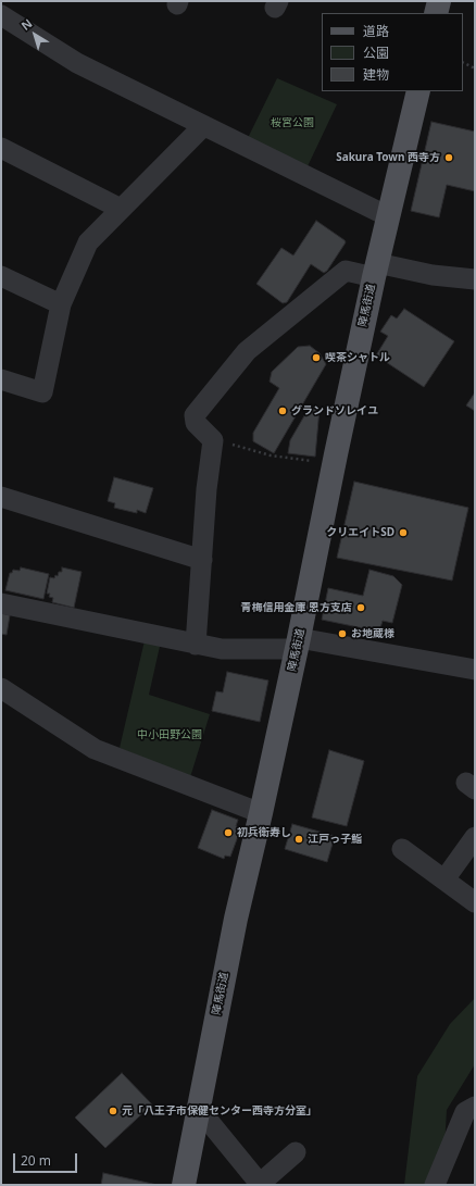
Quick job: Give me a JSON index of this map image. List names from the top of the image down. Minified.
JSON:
{"streets":{"main road":["陣馬街道"]},"parks":["桜宮公園","中小田野公園"],"places":["Sakura Town 西寺方","喫茶シャトル","グランドソレイユ","クリエイトSD","青梅信用金庫 恩方支店","お地蔵様","初兵衛寿し","江戸っ子鮨","元「八王子市保健センター西寺方分室」"],"legend":["道路","公園","建物"],"scale_bar":"20 m","north":"top left"}
